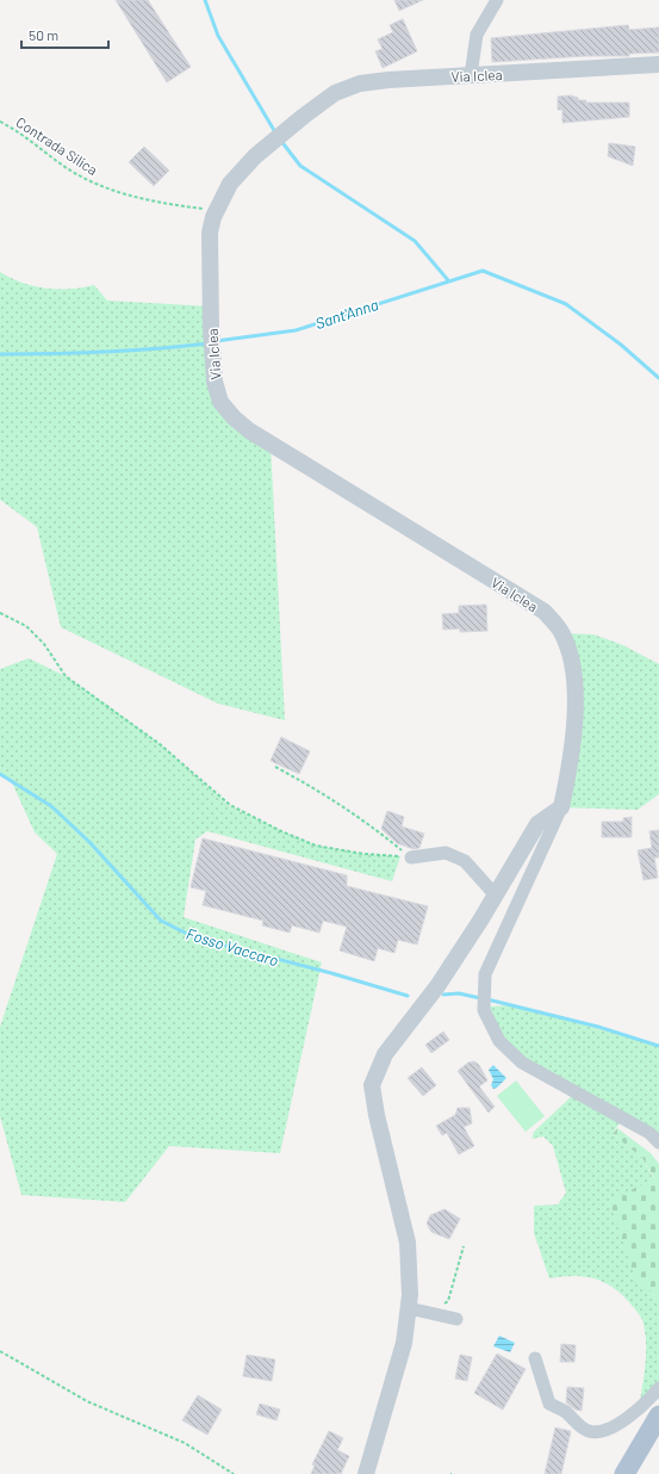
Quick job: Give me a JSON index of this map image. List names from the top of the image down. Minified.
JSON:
{"streets":{"street":["Via Iclea"],"path":["Contrada Silica"]},"crossings":[["Via Iclea","Contrada Silica"]],"water":["Sant'Anna","Fosso Vaccaro"],"scale_bar":"50 m"}
